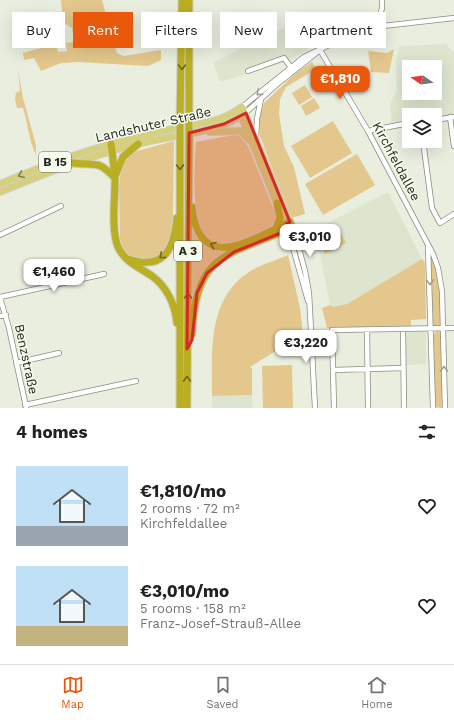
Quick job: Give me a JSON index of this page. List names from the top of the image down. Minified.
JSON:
{"streets":{"highway":["A 3"],"main road":["Landshuter Straße","B 15"],"street":["Kirchfeldallee","Benzstraße"]},"crossings":[["Landshuter Straße","B 15"],["Landshuter Straße","A 3"],["B 15","A 3"]],"north":"left","page":{"chip":["Buy","Rent","Filters","New","Apartment"],"price":["€1,810","€3,010","€1,460","€3,220"],"heading":"4 homes","list":[{"name":"€1,810/mo","note":"2 rooms · 72 m² · Kirchfeldallee"},{"name":"€3,010/mo","note":"5 rooms · 158 m² · Franz-Josef-Strauß-Allee"}],"tabs":["Map","Saved","Home"]}}
